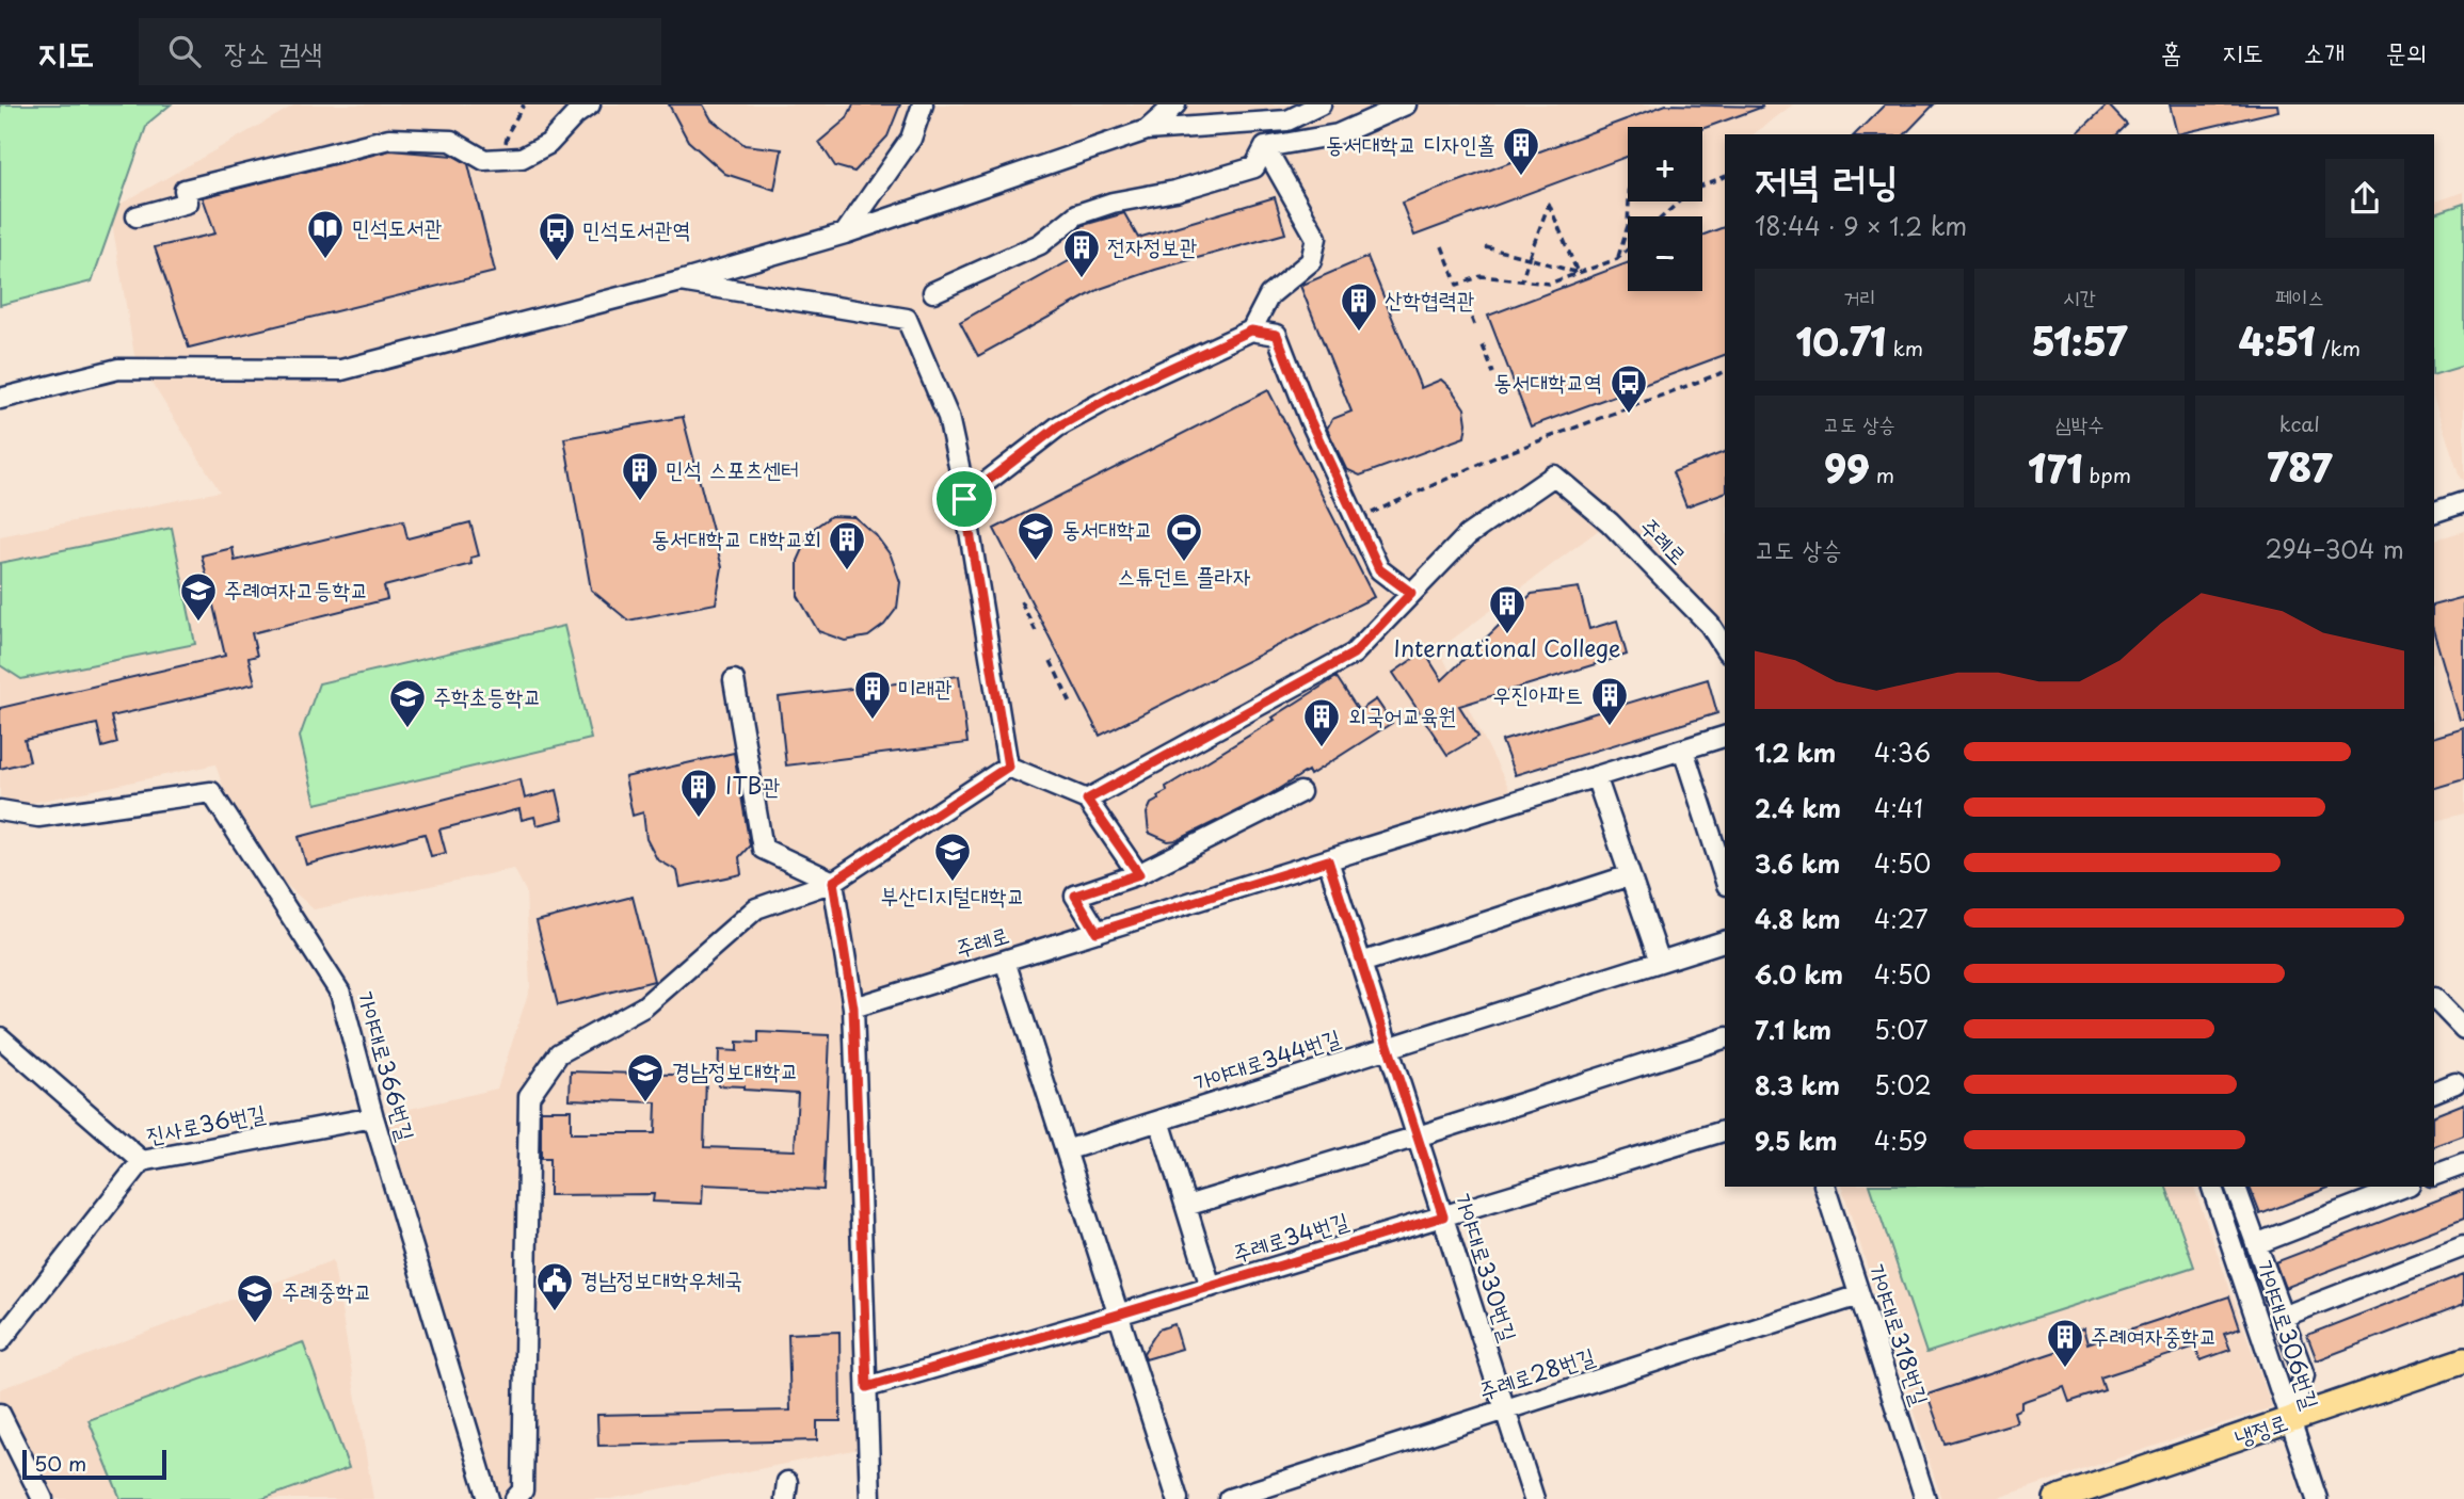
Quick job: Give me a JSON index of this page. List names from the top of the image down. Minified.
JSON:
{"streets":{"main road":["냉정로"],"street":["주례로","가야대로344번길","가야대로366번길","진사로36번길","주례로34번길","가야대로330번길","가야대로318번길","가야대로306번길","주례로28번길"]},"crossings":[["주례로","가야대로330번길"],["가야대로344번길","가야대로330번길"],["가야대로366번길","진사로36번길"],["주례로34번길","가야대로330번길"],["가야대로330번길","주례로28번길"],["가야대로318번길","주례로28번길"],["가야대로306번길","냉정로"]],"places":{"building":["동서대학교 디자인홀","전자정보관","산학협력관","민석 스포츠센터","동서대학교 대학교회","International College","미래관","우진아파트","외국어교육원","ITB관","주례여자중학교"],"library":["민석도서관"],"bus stop":["민석도서관역","동서대학교역"],"school or university":["동서대학교","주례여자고등학교","주학초등학교","부산디지털대학교","경남정보대학교","주례중학교"],"sports":["스튜던트 플라자"],"public building":["경남정보대학우체국"]},"scale_bar":"50 m","page":{"header":"지도","search":"장소 검색","nav":["홈","지도","소개","문의"],"map_buttons":["+","−"],"heading":["저녁 러닝","18:44 · 9 × 1.2 km"],"stats":[["거리","10.71 km"],["시간","51:57"],["페이스","4:51 /km"],["고도 상승","99 m"],["심박수","171 bpm"],["kcal","787"]],"chart":["고도 상승","294–304 m"],"list":[{"name":"1.2 km","note":"4:36"},{"name":"2.4 km","note":"4:41"},{"name":"3.6 km","note":"4:50"},{"name":"4.8 km","note":"4:27"},{"name":"6.0 km","note":"4:50"},{"name":"7.1 km","note":"5:07"},{"name":"8.3 km","note":"5:02"},{"name":"9.5 km","note":"4:59"}],"scale":"50 m"}}
